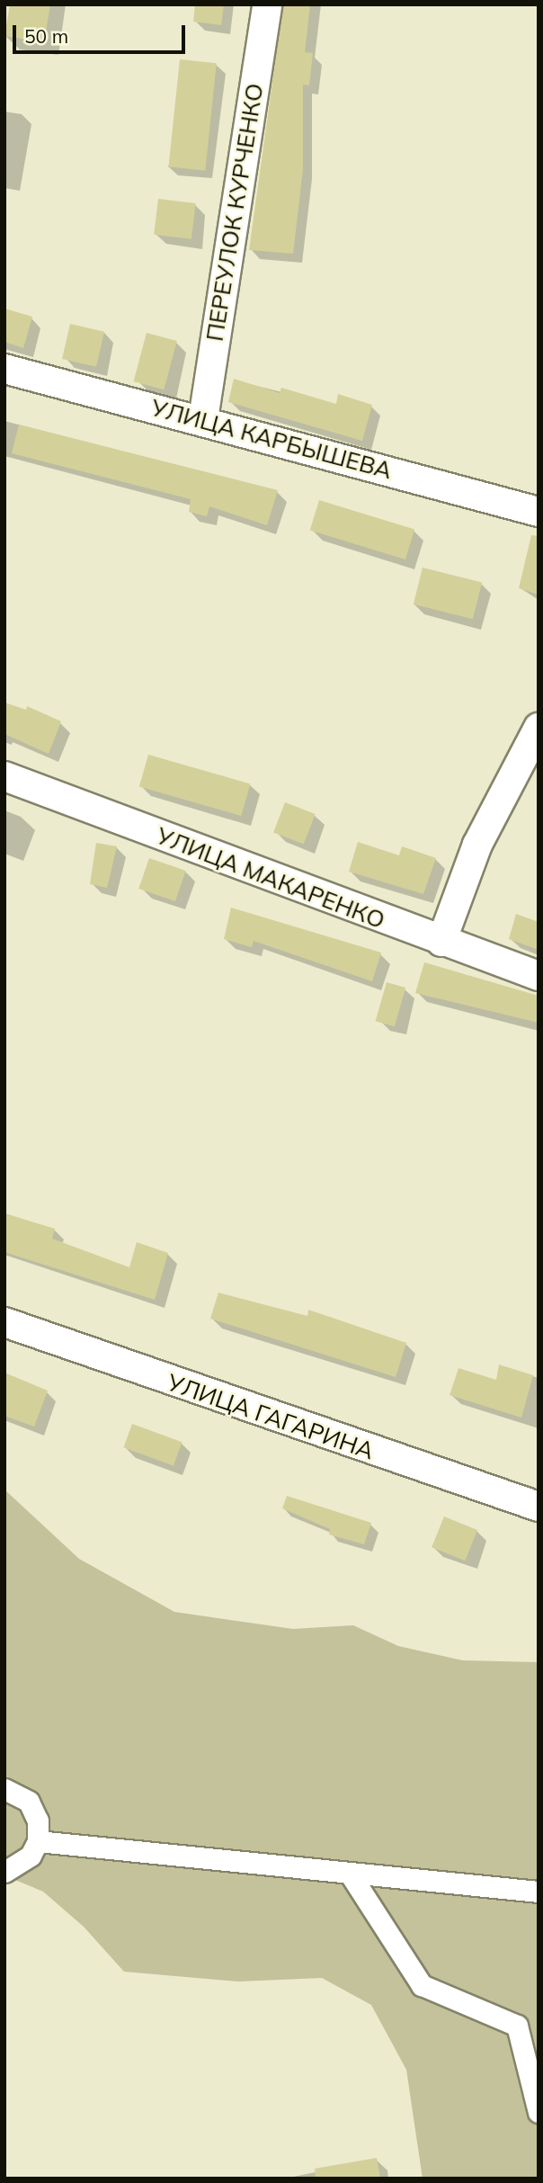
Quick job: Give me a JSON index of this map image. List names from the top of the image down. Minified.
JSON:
{"streets":{"street":["ПЕРЕУЛОК КУРЧЕНКО","УЛИЦА КАРБЫШЕВА","УЛИЦА МАКАРЕНКО","УЛИЦА ГАГАРИНА"]},"crossings":[["ПЕРЕУЛОК КУРЧЕНКО","УЛИЦА КАРБЫШЕВА"]],"scale_bar":"50 m"}
